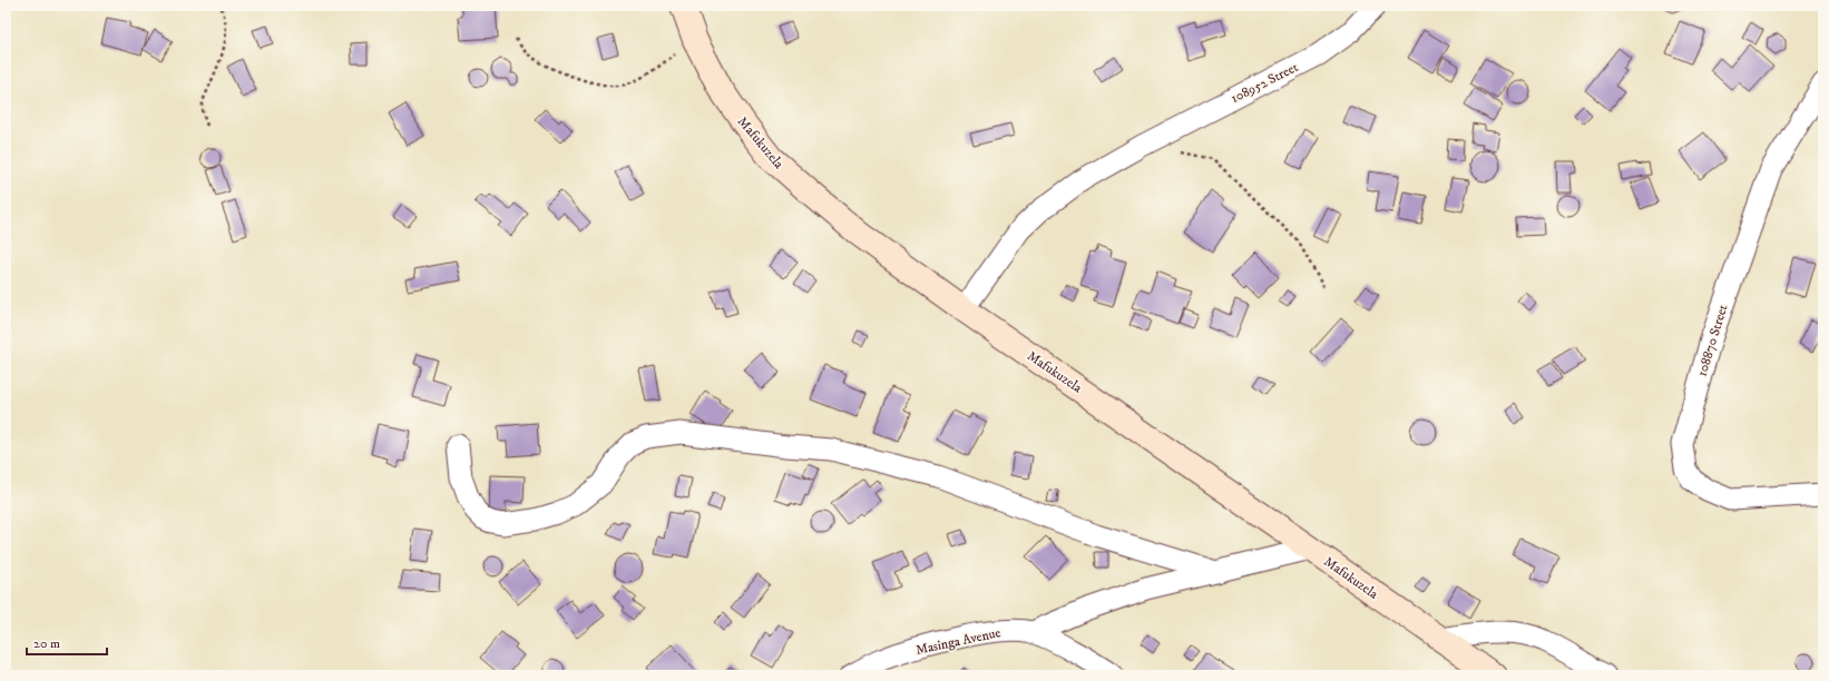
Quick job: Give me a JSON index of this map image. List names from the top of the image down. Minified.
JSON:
{"streets":{"main road":["Mafukuzela"],"street":["108952 Street","108870 Street","Masinga Avenue"]},"crossings":[["108952 Street","Mafukuzela"]],"scale_bar":"20 m"}
